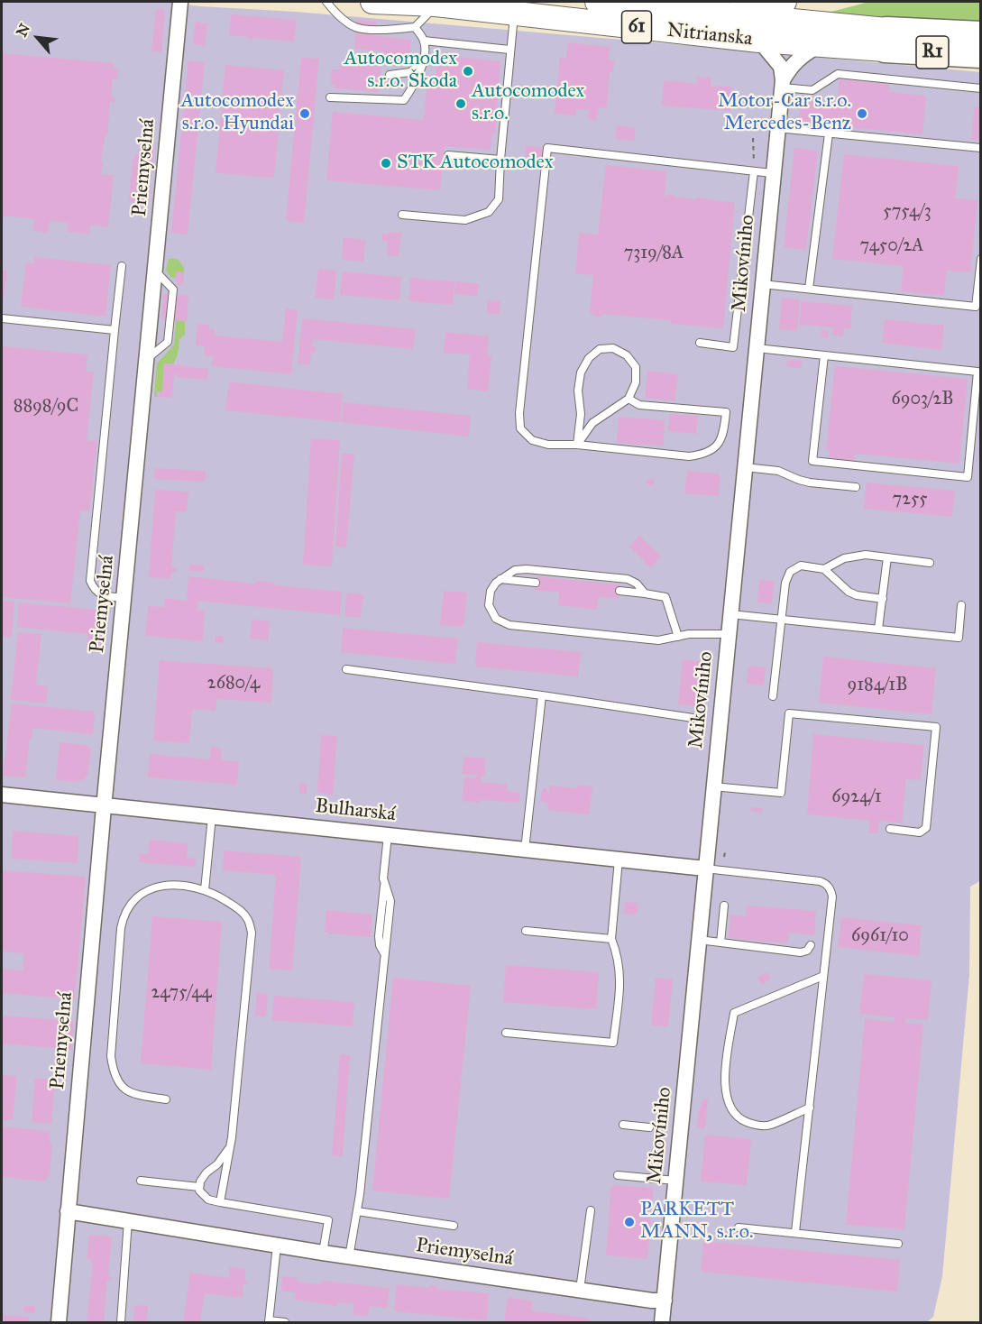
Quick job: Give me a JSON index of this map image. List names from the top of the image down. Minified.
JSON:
{"streets":{"highway":["R1"],"main road":["61","Nitrianska"],"street":["Priemyselná","Mikovíniho","Bulharská"]},"crossings":[["Nitrianska","R1"],["Priemyselná","Mikovíniho"],["Priemyselná","Bulharská"],["Mikovíniho","Bulharská"]],"places":["Autocomodex s.r.o. Škoda","Autocomodex s.r.o.","Autocomodex s.r.o. Hyundai","Motor-Car s.r.o. Mercedes-Benz","STK Autocomodex","PARKETT MANN, s.r.o."],"house_numbers":["5754/3","7450/2A","7319/8A","6903/2B","8898/9C","7255","2680/4","9184/1B","6924/1","6961/10","2475/44"],"north":"top left"}
